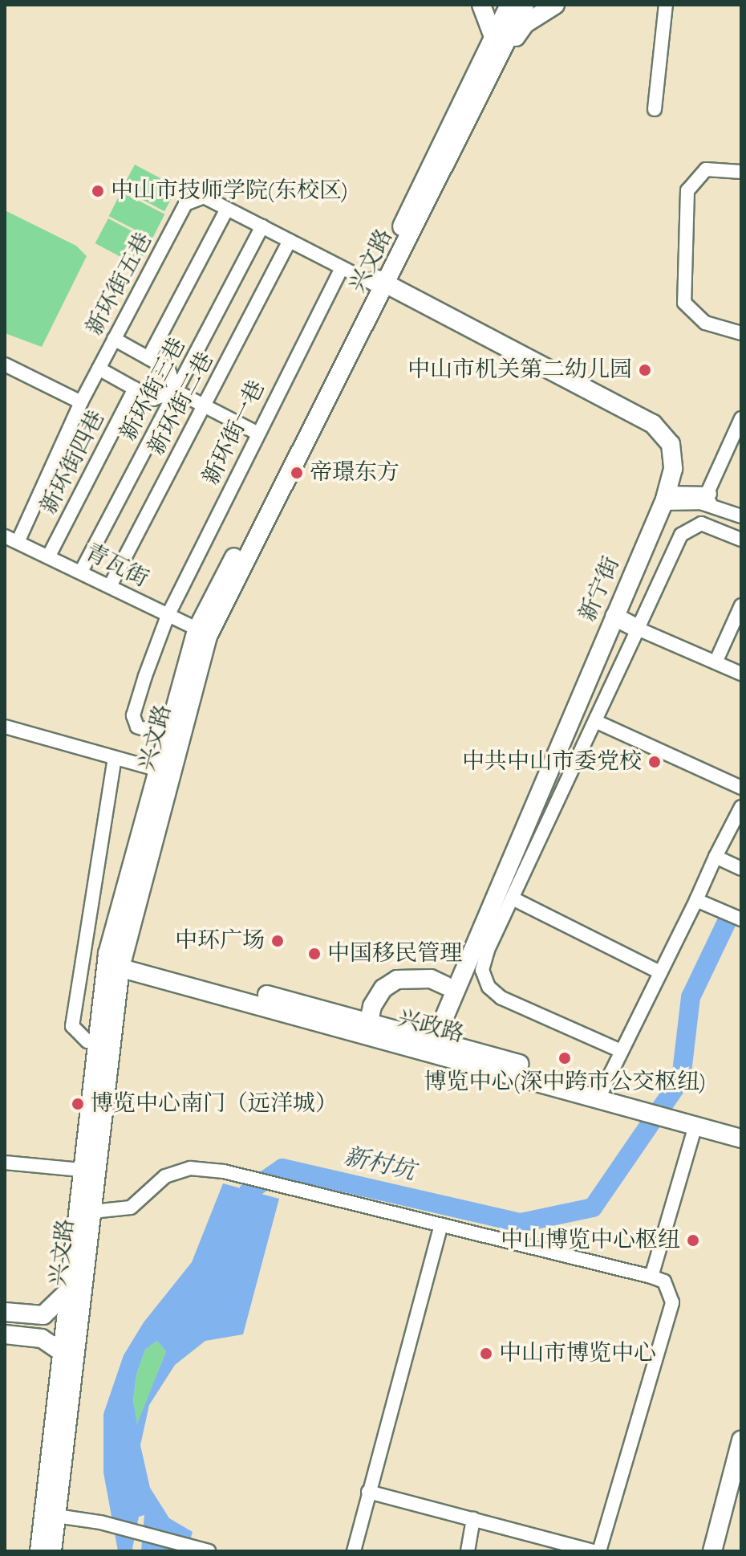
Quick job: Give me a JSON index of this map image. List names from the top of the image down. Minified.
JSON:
{"streets":{"street":["兴文路","新环街五巷","新环街三巷","新环街二巷","新环街一巷","新环街四巷","青瓦街","新宁街","兴政路"]},"crossings":[["兴文路","新环街五巷"],["兴文路","新环街一巷"],["兴文路","青瓦街"],["兴文路","新宁街"],["兴文路","兴政路"],["新环街五巷","新环街三巷"],["新环街五巷","新环街二巷"],["新环街五巷","新环街一巷"],["新环街五巷","青瓦街"],["新环街五巷","新宁街"],["新环街三巷","青瓦街"],["新环街二巷","青瓦街"],["新环街一巷","青瓦街"],["新环街四巷","青瓦街"],["新宁街","兴政路"]],"water":["新村坑"],"places":["中山市技师学院(东校区)","中山市机关第二幼儿园","帝璟东方","中共中山市委党校","中环广场","中国移民管理","博览中心(深中跨市公交枢纽)","博览中心南门（远洋城）","中山博览中心枢纽","中山市博览中心"]}
